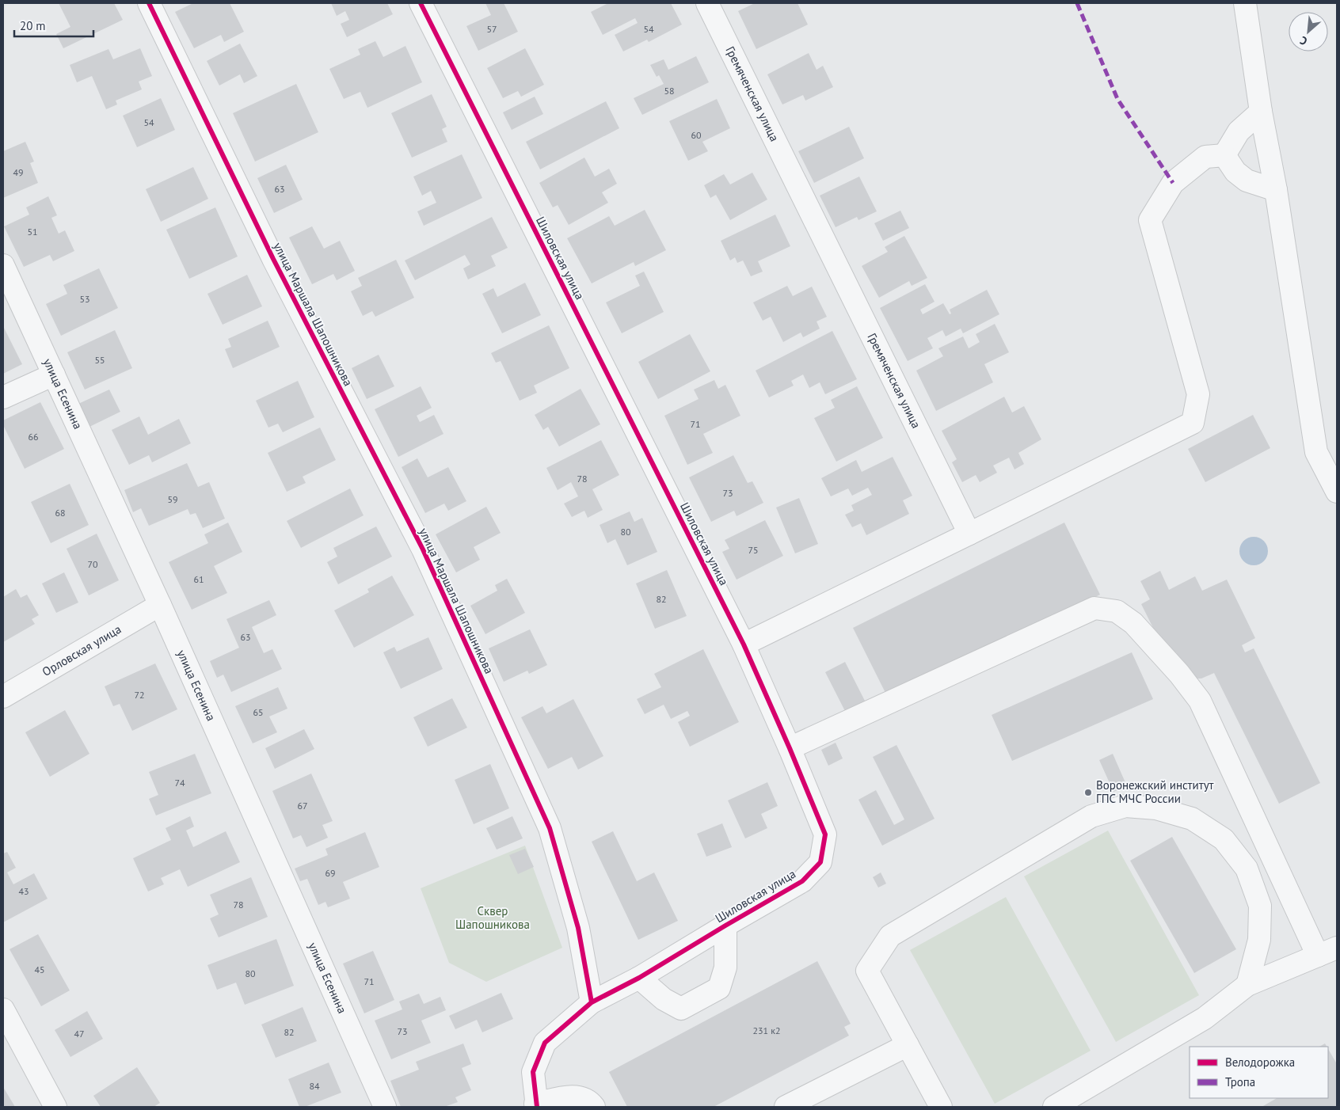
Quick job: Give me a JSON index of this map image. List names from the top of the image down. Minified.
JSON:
{"streets":{"street":["Гремяченская улица","Шиловская улица","улица Маршала Шапошникова","улица Есенина","Орловская улица"]},"crossings":[["Шиловская улица","улица Маршала Шапошникова"],["улица Есенина","Орловская улица"]],"parks":["Сквер Шапошникова"],"places":["Воронежский институт ГПС МЧС России"],"house_numbers":["57","54","58","54","60","49","63","51","53","55","71","66","78","73","59","68","80","75","70","61","82","63","72","65","74","67","69","43","78","45","80","71","231 к2","73","82","47","84"],"legend":["Велодорожка","Тропа"],"scale_bar":"20 m","north":"bottom left"}
